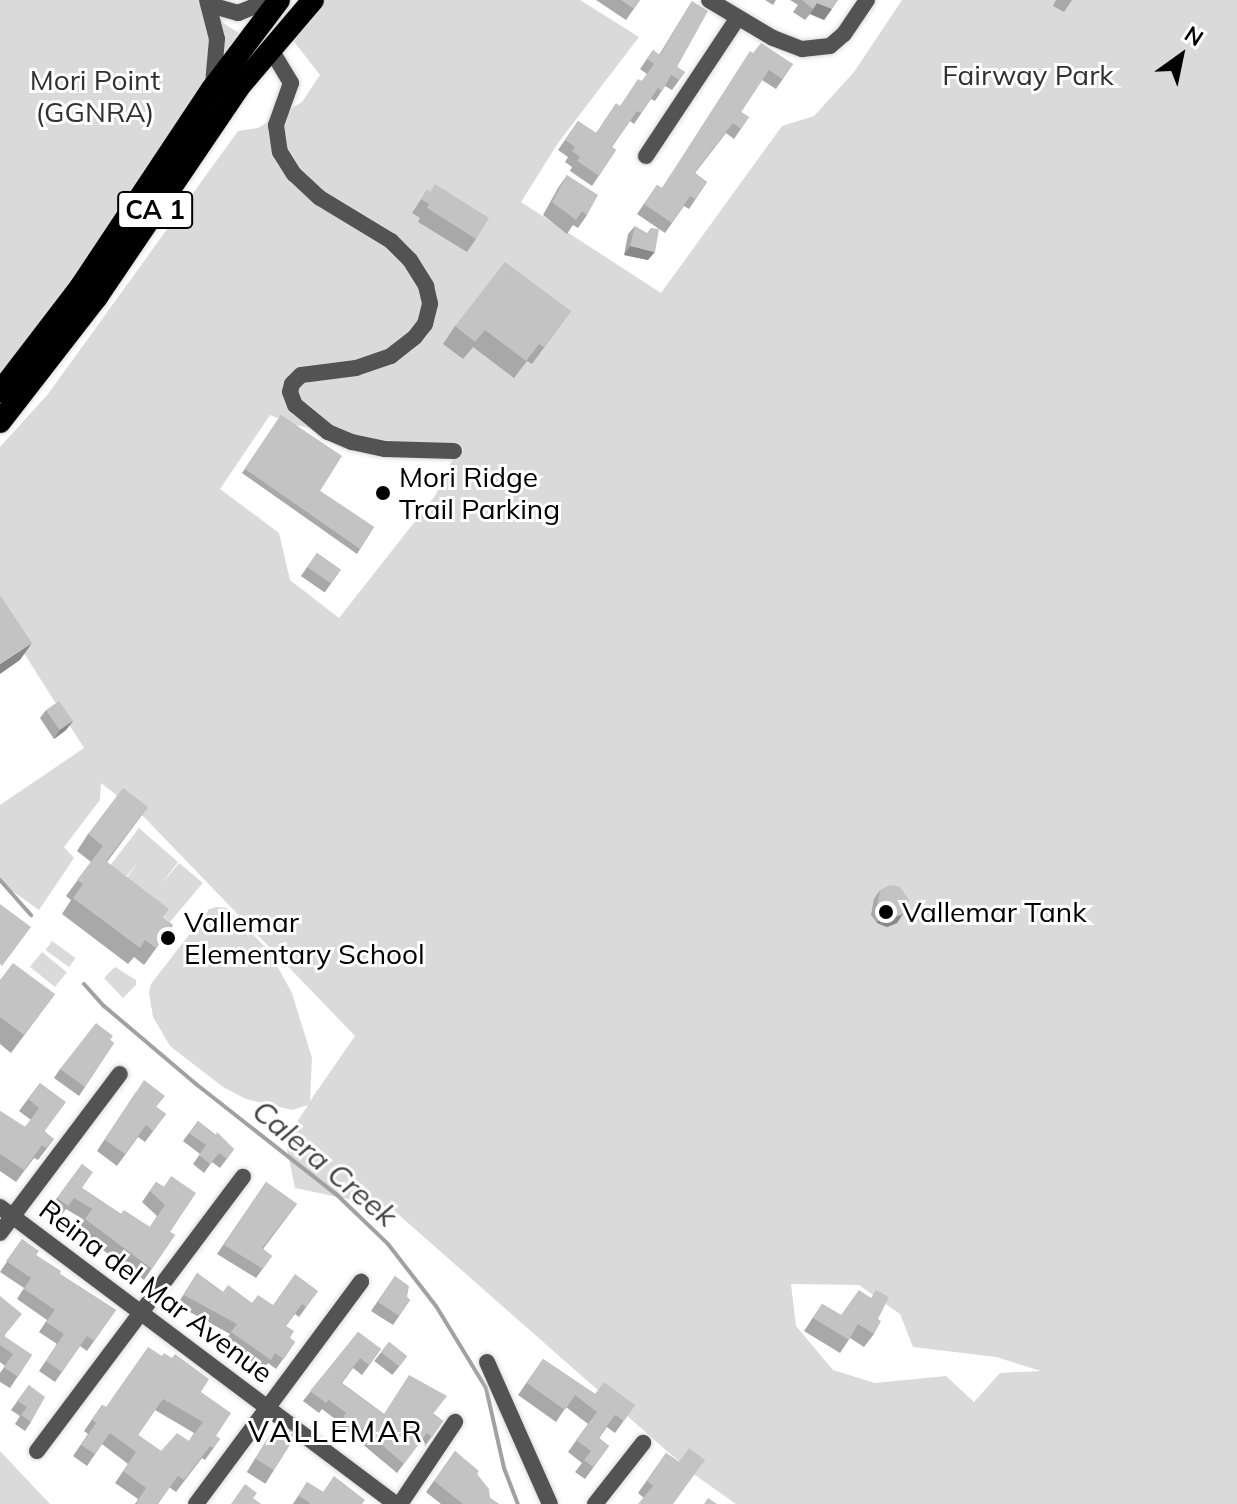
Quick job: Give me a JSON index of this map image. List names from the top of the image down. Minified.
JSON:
{"streets":{"highway":["CA 1"],"street":["Reina del Mar Avenue"]},"districts":["VALLEMAR"],"water":["Calera Creek"],"parks":["Fairway Park","Mori Point (GGNRA)"],"places":["Mori Ridge Trail Parking","Vallemar Tank","Vallemar Elementary School"],"north":"top right"}
